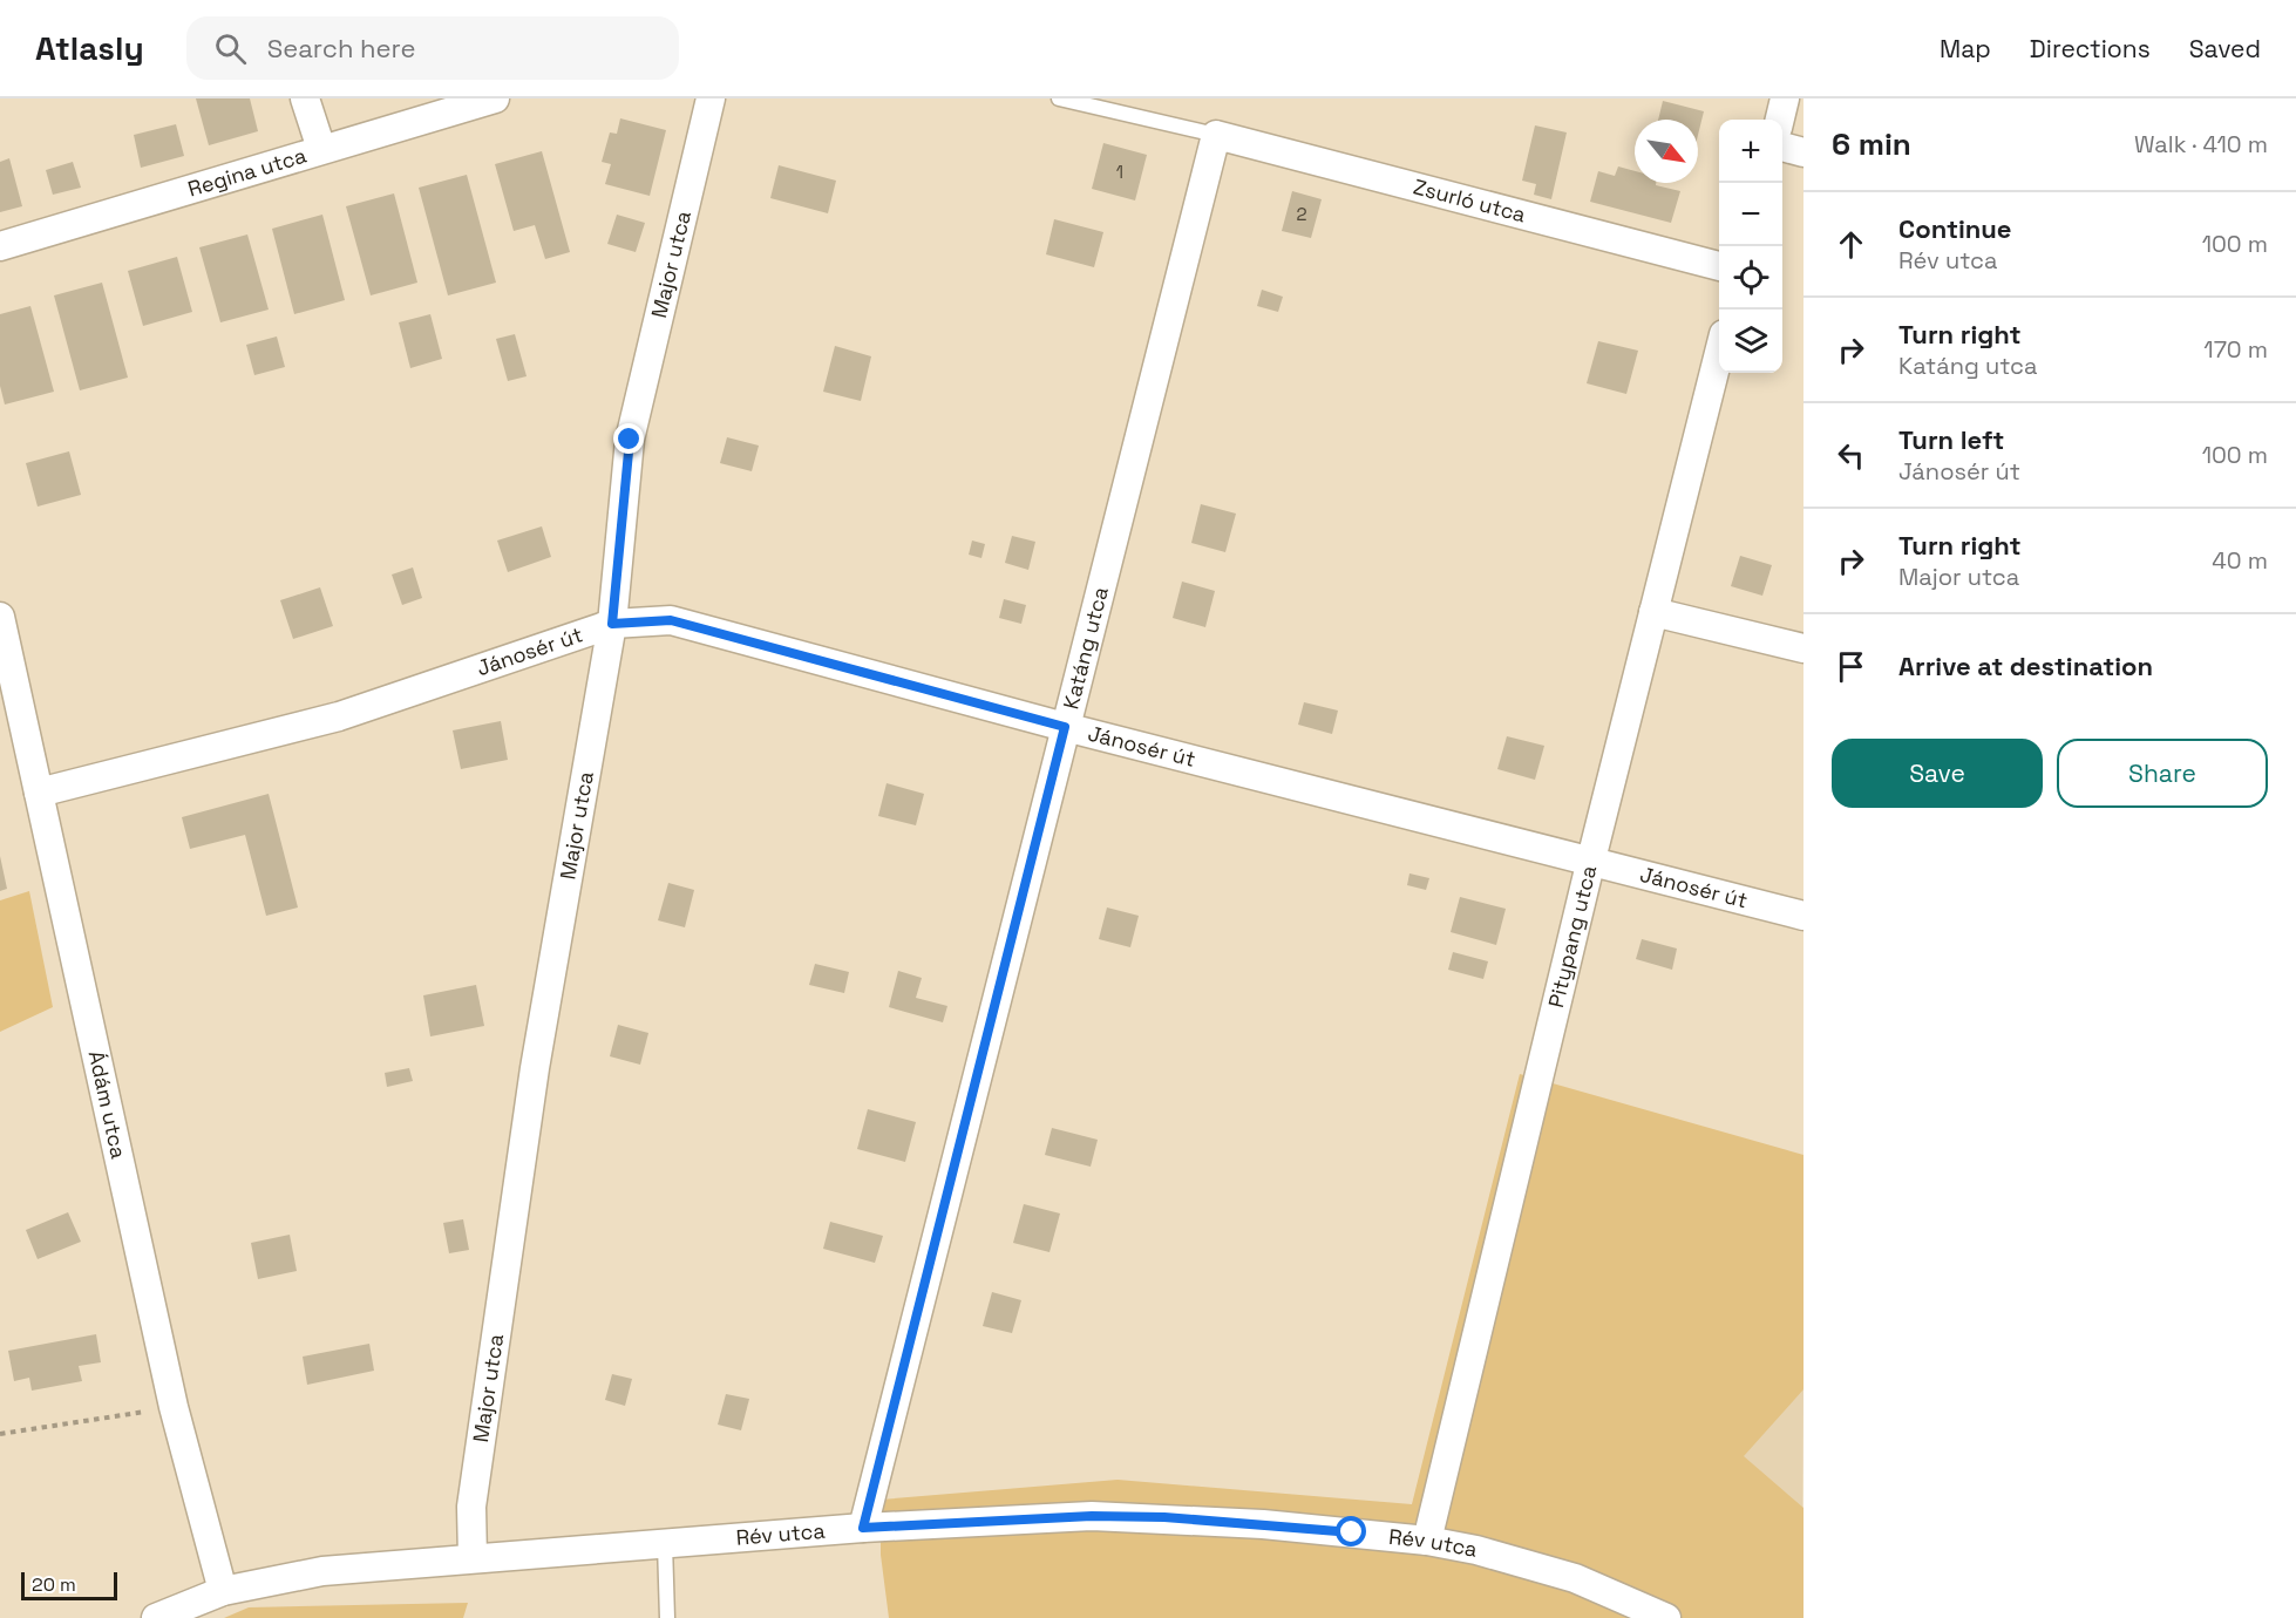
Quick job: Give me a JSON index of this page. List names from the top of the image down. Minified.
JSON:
{"streets":{"street":["Regina utca","Zsurló utca","Major utca","Katáng utca","Jánosér út","Pitypang utca","Ádám utca","Rév utca"]},"crossings":[["Zsurló utca","Katáng utca"],["Major utca","Jánosér út"],["Major utca","Rév utca"],["Katáng utca","Jánosér út"],["Katáng utca","Rév utca"],["Jánosér út","Pitypang utca"],["Jánosér út","Ádám utca"],["Pitypang utca","Rév utca"],["Ádám utca","Rév utca"]],"house_numbers":["1","2"],"scale_bar":"20 m","north":"bottom right","page":{"header":"Atlasly","search":"Search here","nav":["Map","Directions","Saved"],"heading":["6 min","Walk · 410 m"],"map_buttons":["+","−"],"list":[["Continue","Rév utca","100 m"],["Turn right","Katáng utca","170 m"],["Turn left","Jánosér út","100 m"],["Turn right","Major utca","40 m"],"Arrive at destination"],"buttons":["Save","Share"],"scale":"20 m"}}
